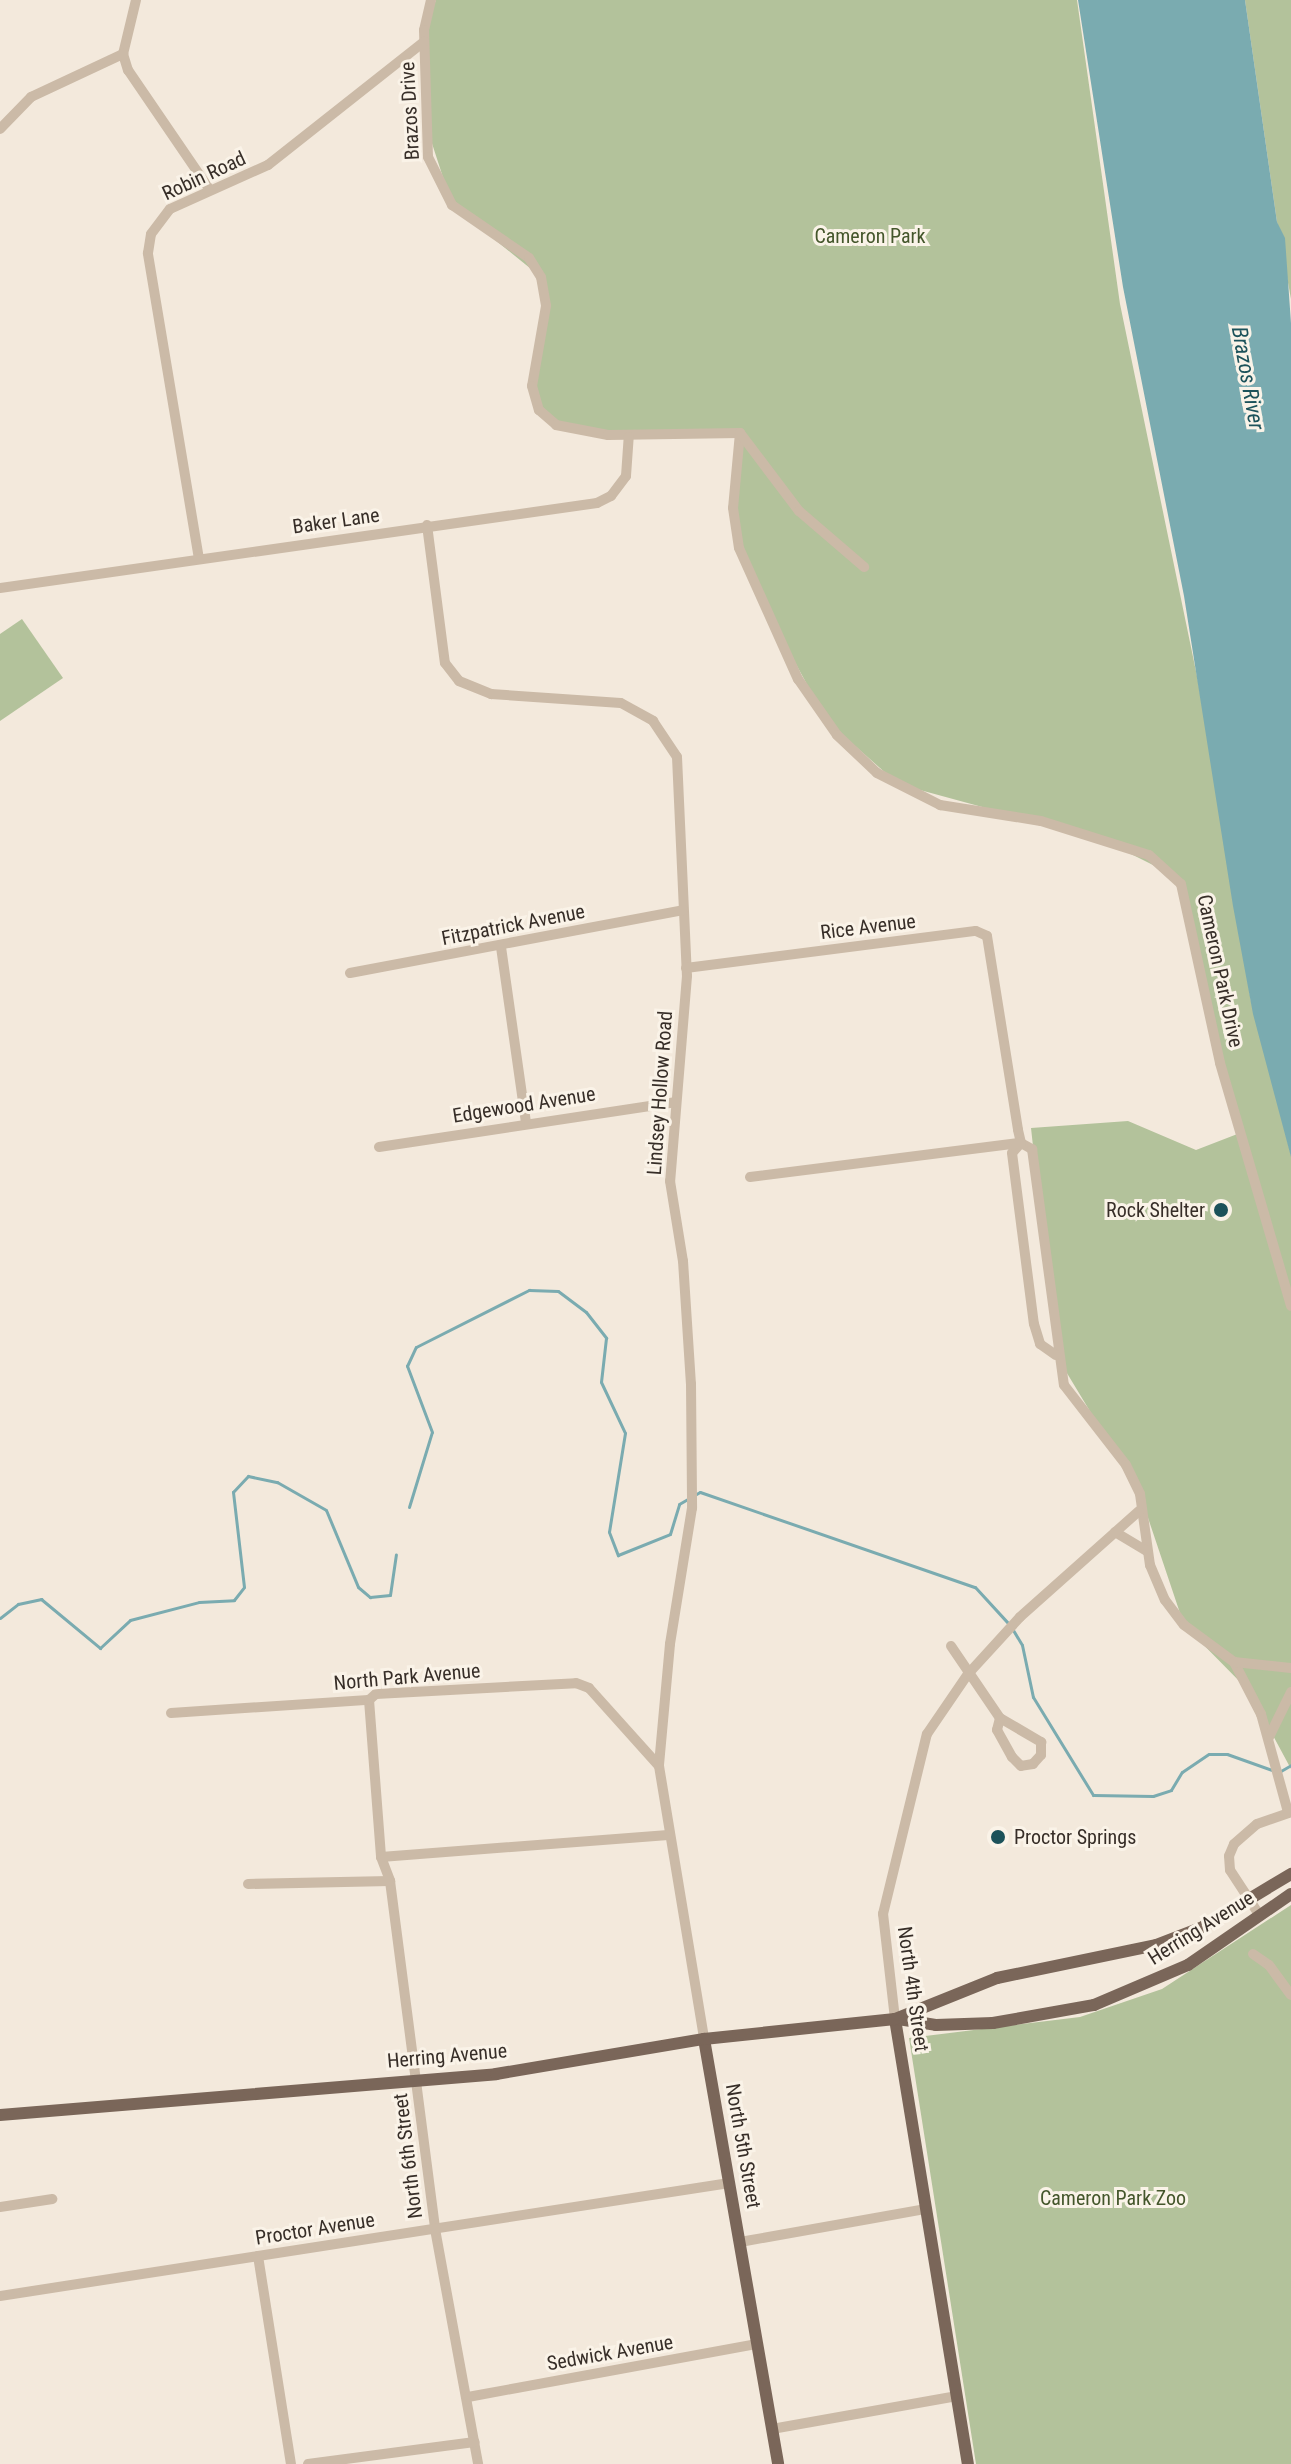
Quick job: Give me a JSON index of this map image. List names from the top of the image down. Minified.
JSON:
{"streets":{"main road":["Herring Avenue","North 4th Street","North 5th Street"],"street":["Brazos Drive","Robin Road","Baker Lane","Fitzpatrick Avenue","Rice Avenue","Cameron Park Drive","Lindsey Hollow Road","Edgewood Avenue","North Park Avenue","North 6th Street","Proctor Avenue","Sedwick Avenue"]},"crossings":[["Brazos Drive","Robin Road"],["Brazos Drive","Baker Lane"],["Robin Road","Baker Lane"],["Baker Lane","Lindsey Hollow Road"],["Fitzpatrick Avenue","Lindsey Hollow Road"],["Rice Avenue","Lindsey Hollow Road"],["Lindsey Hollow Road","Edgewood Avenue"],["Lindsey Hollow Road","North Park Avenue"],["Lindsey Hollow Road","North 5th Street"],["North Park Avenue","North 6th Street"],["Herring Avenue","North 4th Street"],["Herring Avenue","North 5th Street"],["Herring Avenue","North 6th Street"],["North 5th Street","Proctor Avenue"],["North 5th Street","Sedwick Avenue"],["North 6th Street","Proctor Avenue"],["North 6th Street","Sedwick Avenue"]],"water":["Brazos River"],"parks":["Cameron Park","Cameron Park Zoo"],"places":["Rock Shelter","Proctor Springs"]}
